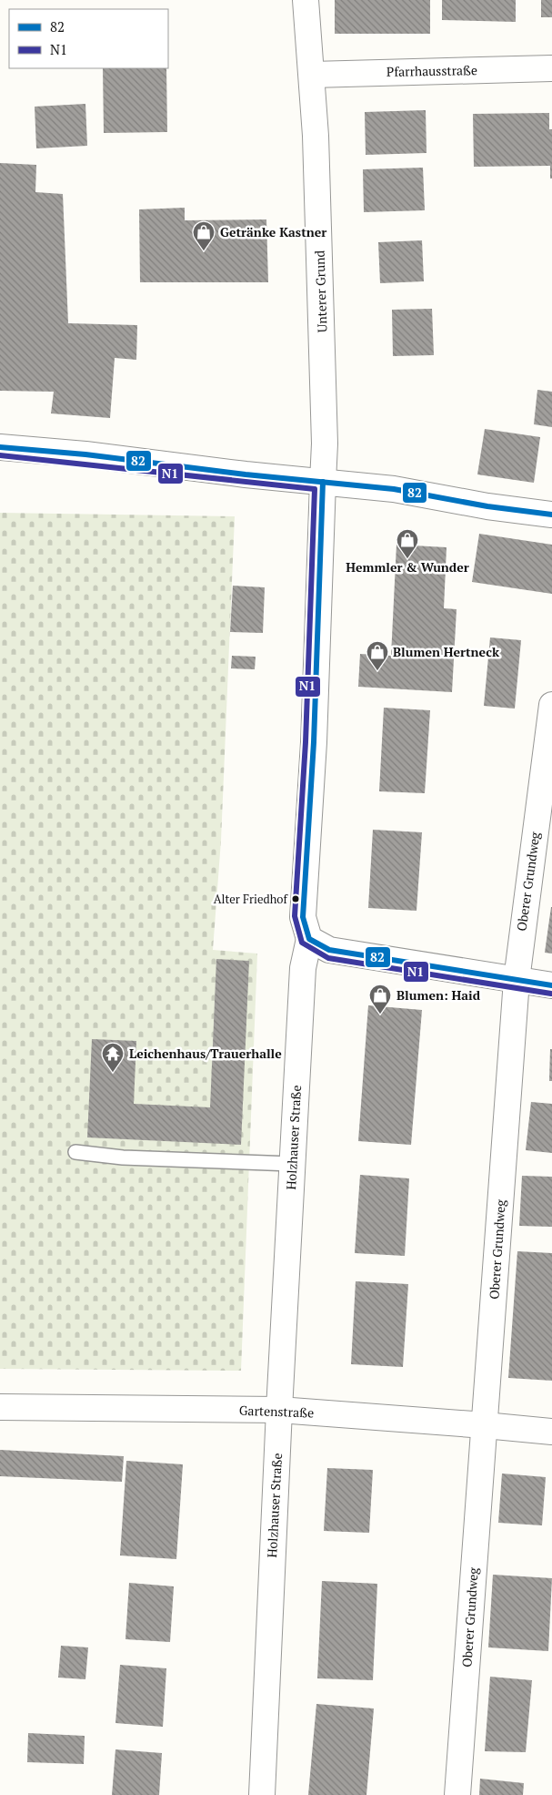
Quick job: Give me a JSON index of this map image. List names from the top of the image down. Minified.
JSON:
{"streets":{"street":["Pfarrhausstraße","Unterer Grund","Oberer Grundweg","Holzhauser Straße","Gartenstraße"]},"crossings":[["Pfarrhausstraße","Unterer Grund"],["Unterer Grund","Holzhauser Straße"],["Oberer Grundweg","Gartenstraße"],["Holzhauser Straße","Gartenstraße"]],"places":{"shop":["Getränke Kastner","Hemmler & Wunder","Blumen Hertneck","Blumen: Haid"],"other":["Alter Friedhof"],"temple":["Leichenhaus/Trauerhalle"]},"lines":["transit line 82","transit line N1"],"legend":["82","N1"]}
